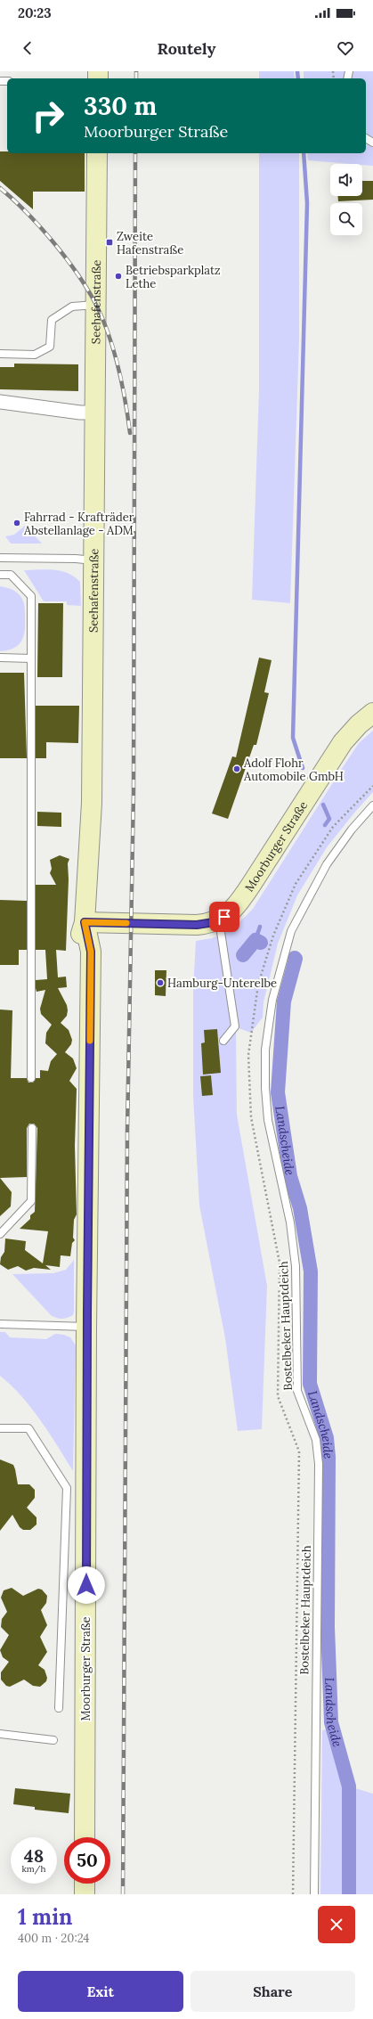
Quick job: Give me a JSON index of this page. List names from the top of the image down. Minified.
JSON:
{"streets":{"main road":["Seehafenstraße","Moorburger Straße"],"lane":["Bostelbeker Hauptdeich"]},"crossings":[["Seehafenstraße","Moorburger Straße"]],"water":["Landscheide"],"places":{"transit":["Zweite Hafenstraße"],"other":["Betriebsparkplatz Lethe","Fahrrad - Krafträder Abstellanlage - ADM","Adolf Flohr Automobile GmbH","Hamburg-Unterelbe"]},"page":{"status":"20:23","header":"Routely","turn":["330 m","Moorburger Straße"],"speed":"48 km/h","limit":"50","heading":["1 min","400 m · 20:24"],"buttons":["Exit","Share"]}}
